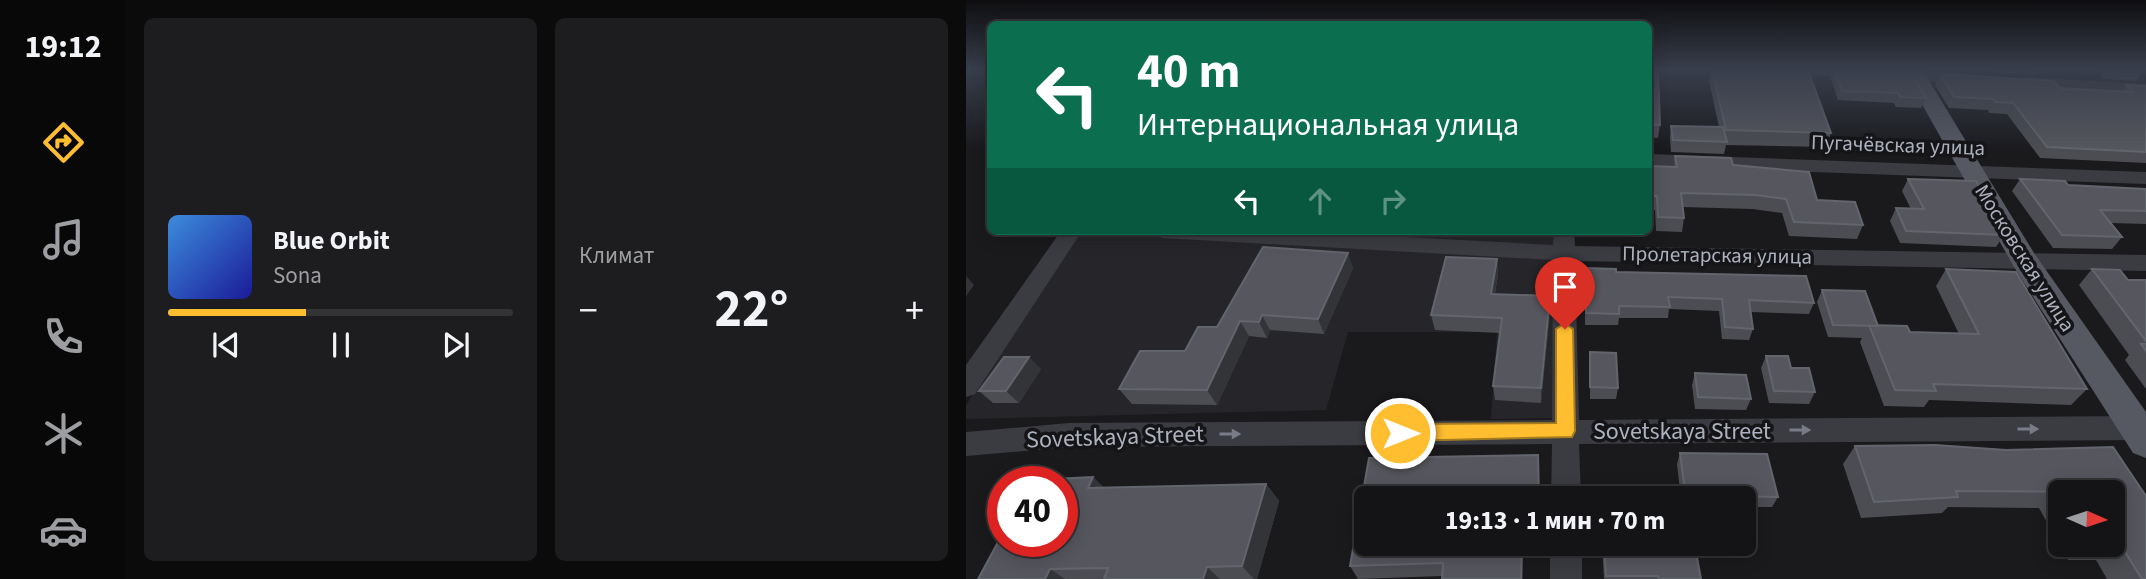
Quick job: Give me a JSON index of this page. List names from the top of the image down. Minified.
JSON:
{"streets":{"main road":["Московская улица"],"street":["Пугачёвская улица","Пролетарская улица","Sovetskaya Street"]},"crossings":[["Пугачёвская улица","Московская улица"],["Пролетарская улица","Московская улица"],["Московская улица","Sovetskaya Street"]],"one_way":["Sovetskaya Street"],"north":"right","page":{"tabs":"19:12","tile":"Климат","turn":["40 m","Интернациональная улица"],"song":["Blue Orbit","Sona"],"heat":["−","22°","+"],"limit":"40","trip":"19:13 · 1 мин · 70 m"}}
